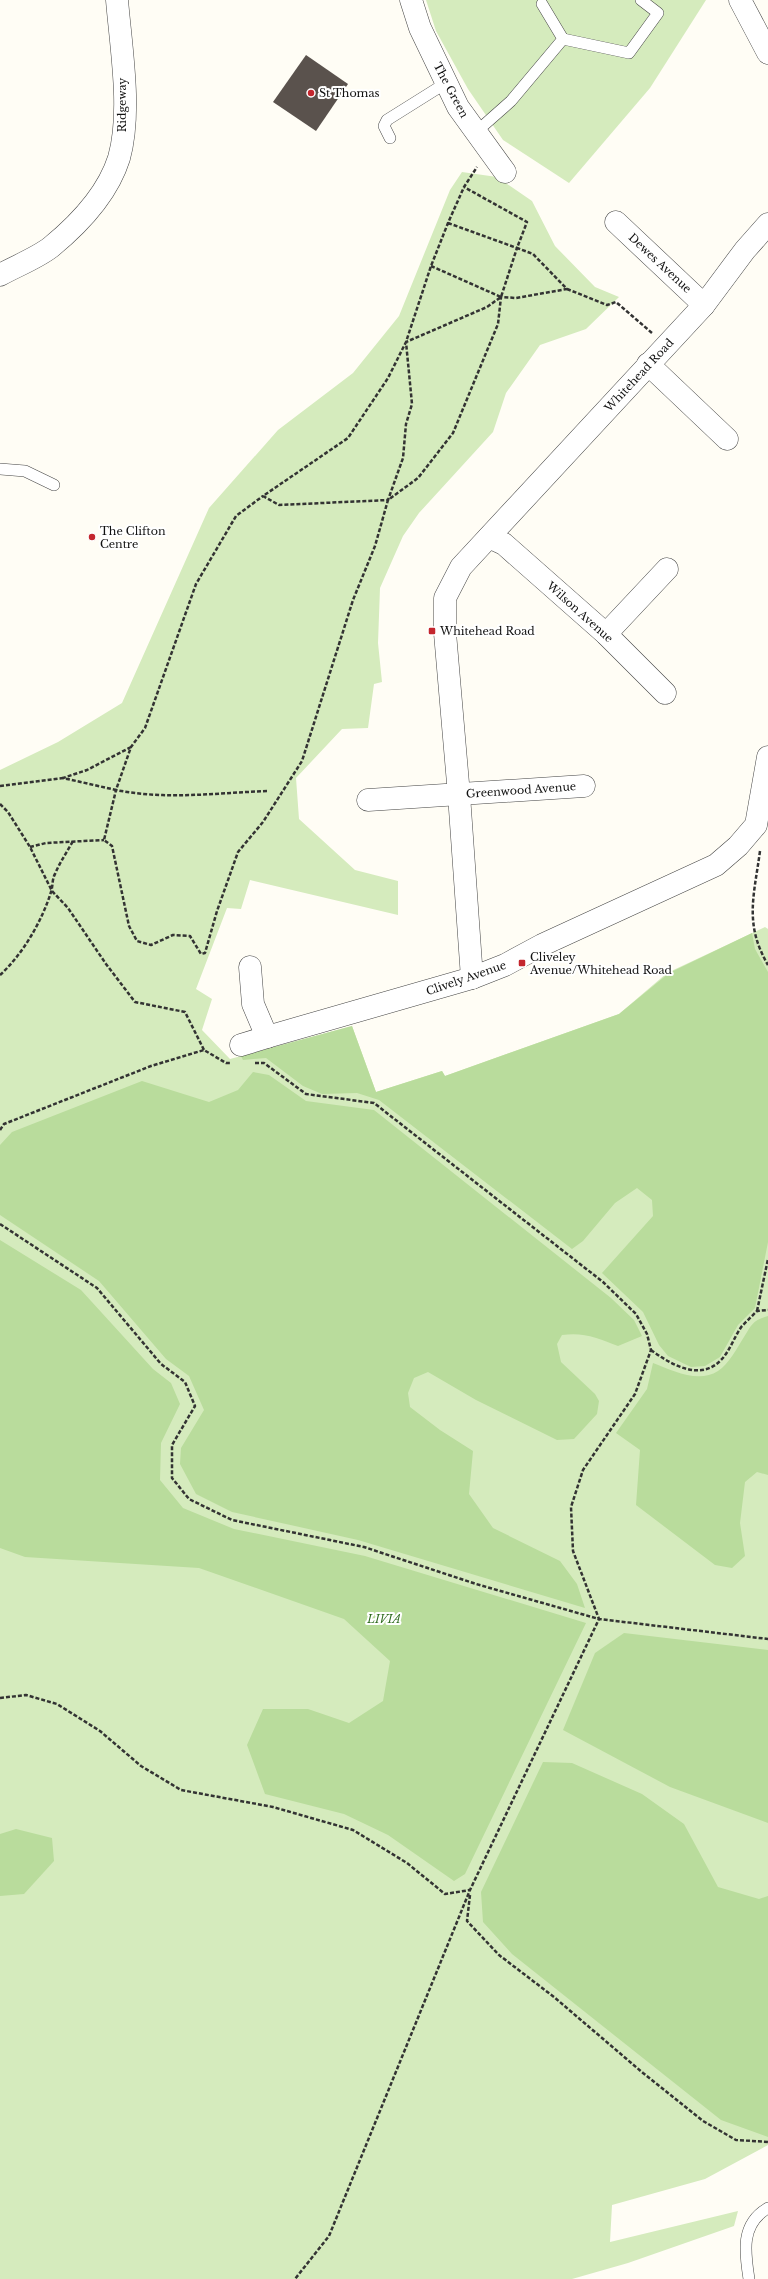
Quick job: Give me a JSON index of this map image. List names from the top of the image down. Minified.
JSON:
{"streets":{"street":["The Green","Ridgeway","Dewes Avenue","Whitehead Road","Wilson Avenue","Greenwood Avenue","Clively Avenue"]},"crossings":[["Dewes Avenue","Whitehead Road"],["Whitehead Road","Wilson Avenue"],["Whitehead Road","Greenwood Avenue"],["Whitehead Road","Clively Avenue"]],"parks":["LIVIA"],"places":{"other":["St Thomas","The Clifton Centre"],"transit":["Whitehead Road","Cliveley Avenue/Whitehead Road"]}}
